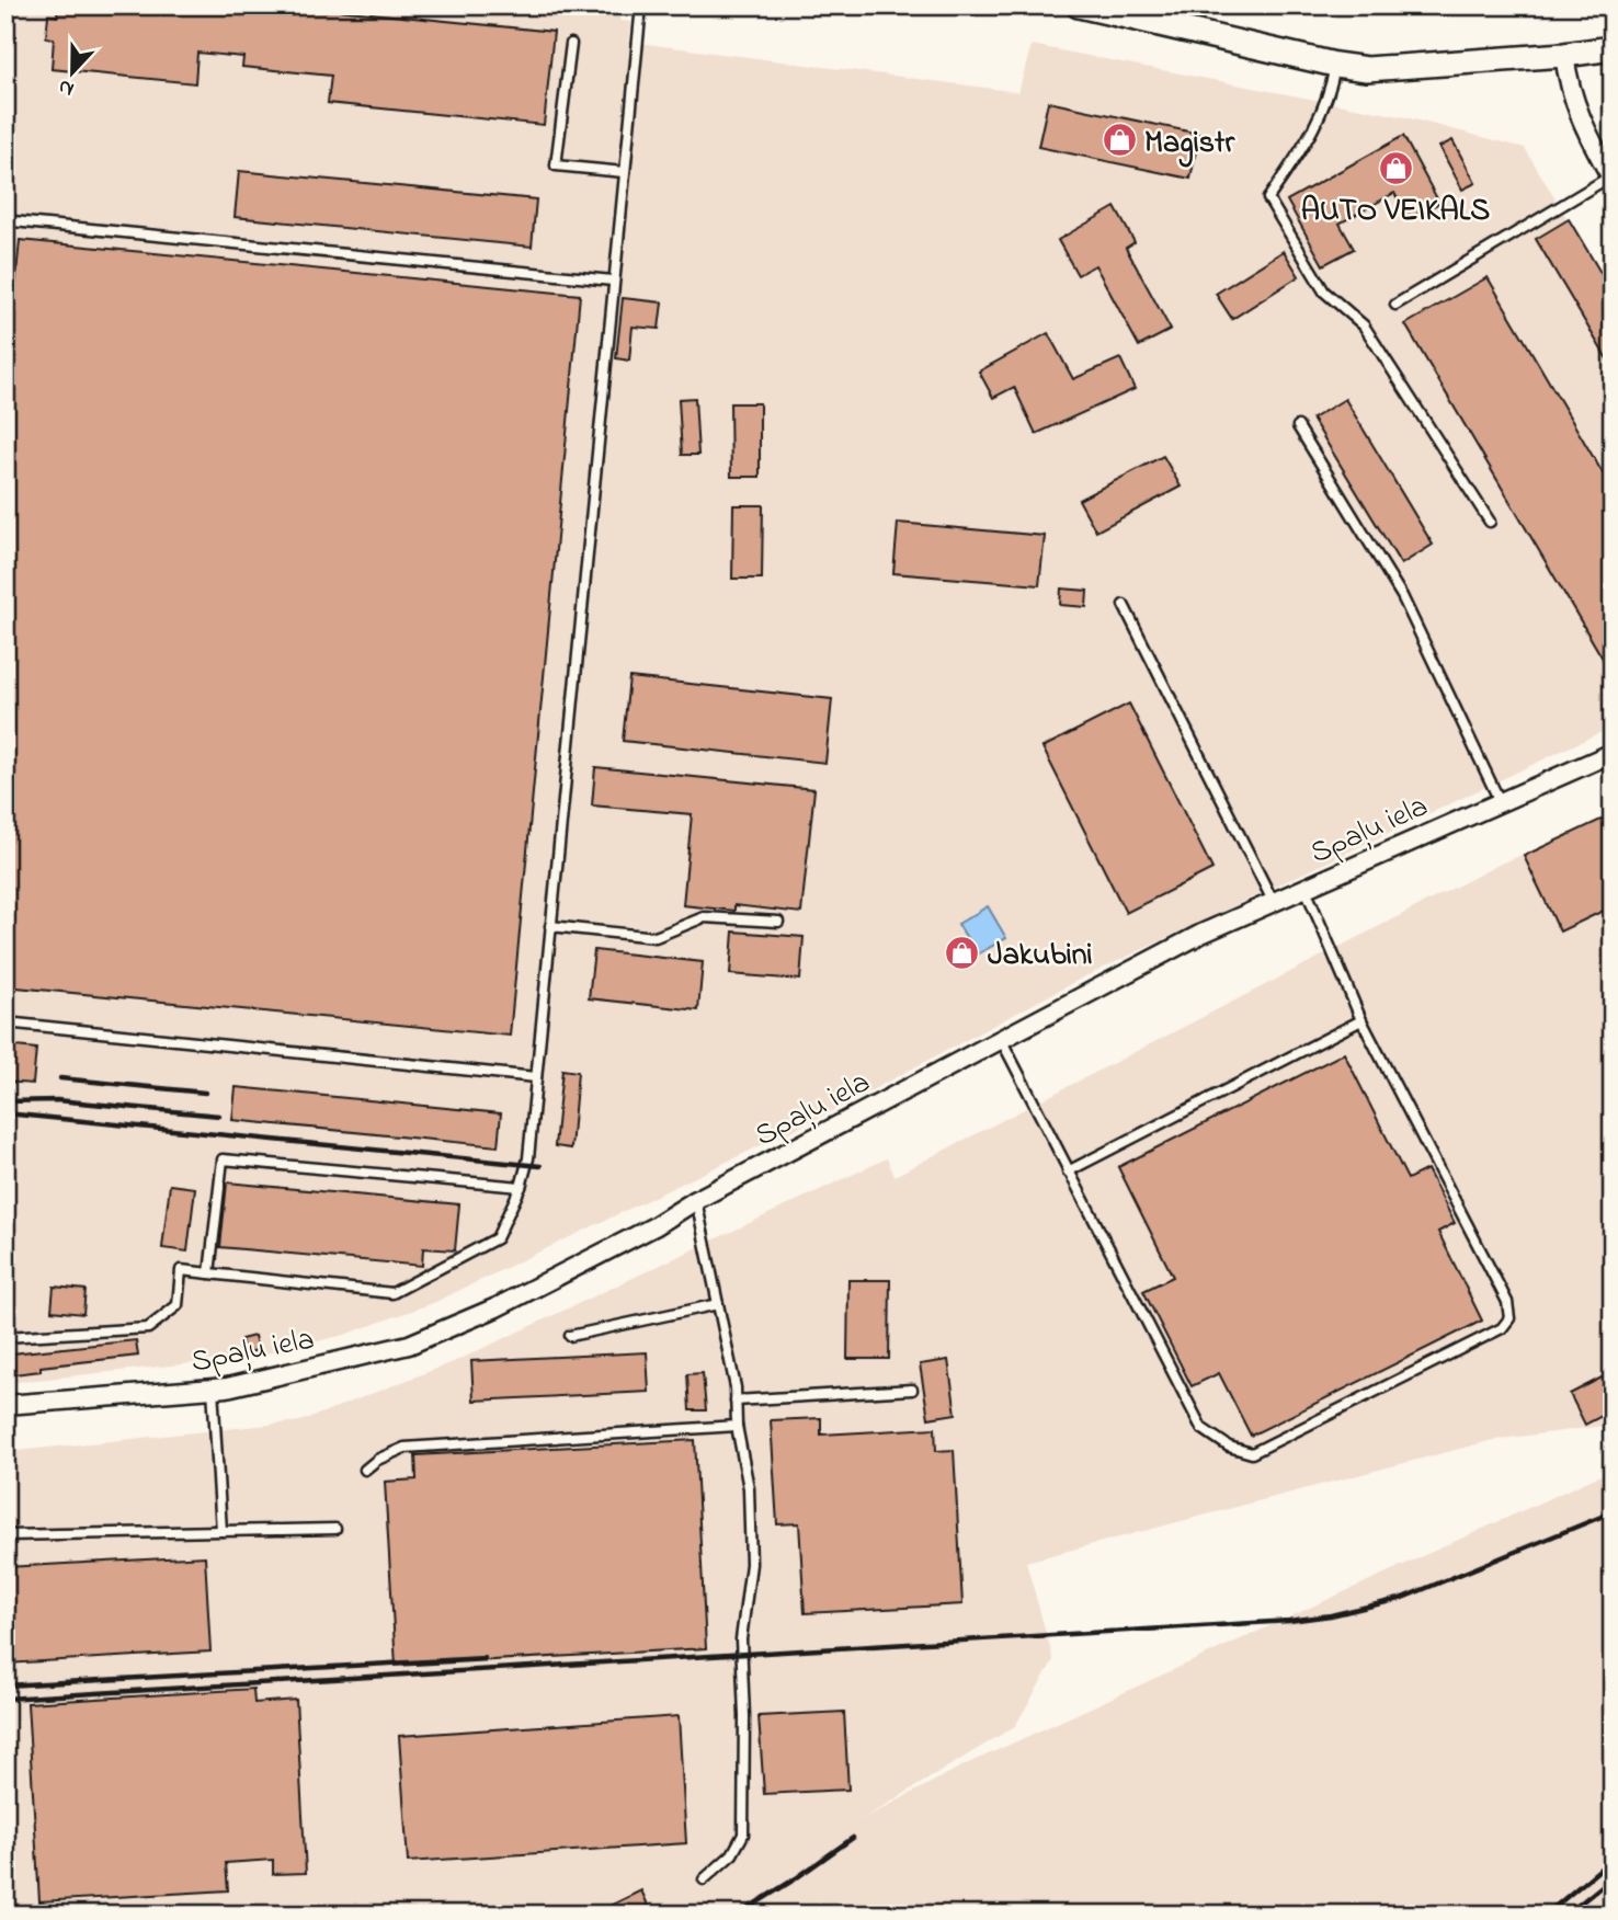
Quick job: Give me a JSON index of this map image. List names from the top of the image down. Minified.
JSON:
{"streets":{"street":["Spaļu iela"]},"places":{"shop":["Magistr","AUTO VEIKALS","Jakubini"]},"north":"bottom"}
